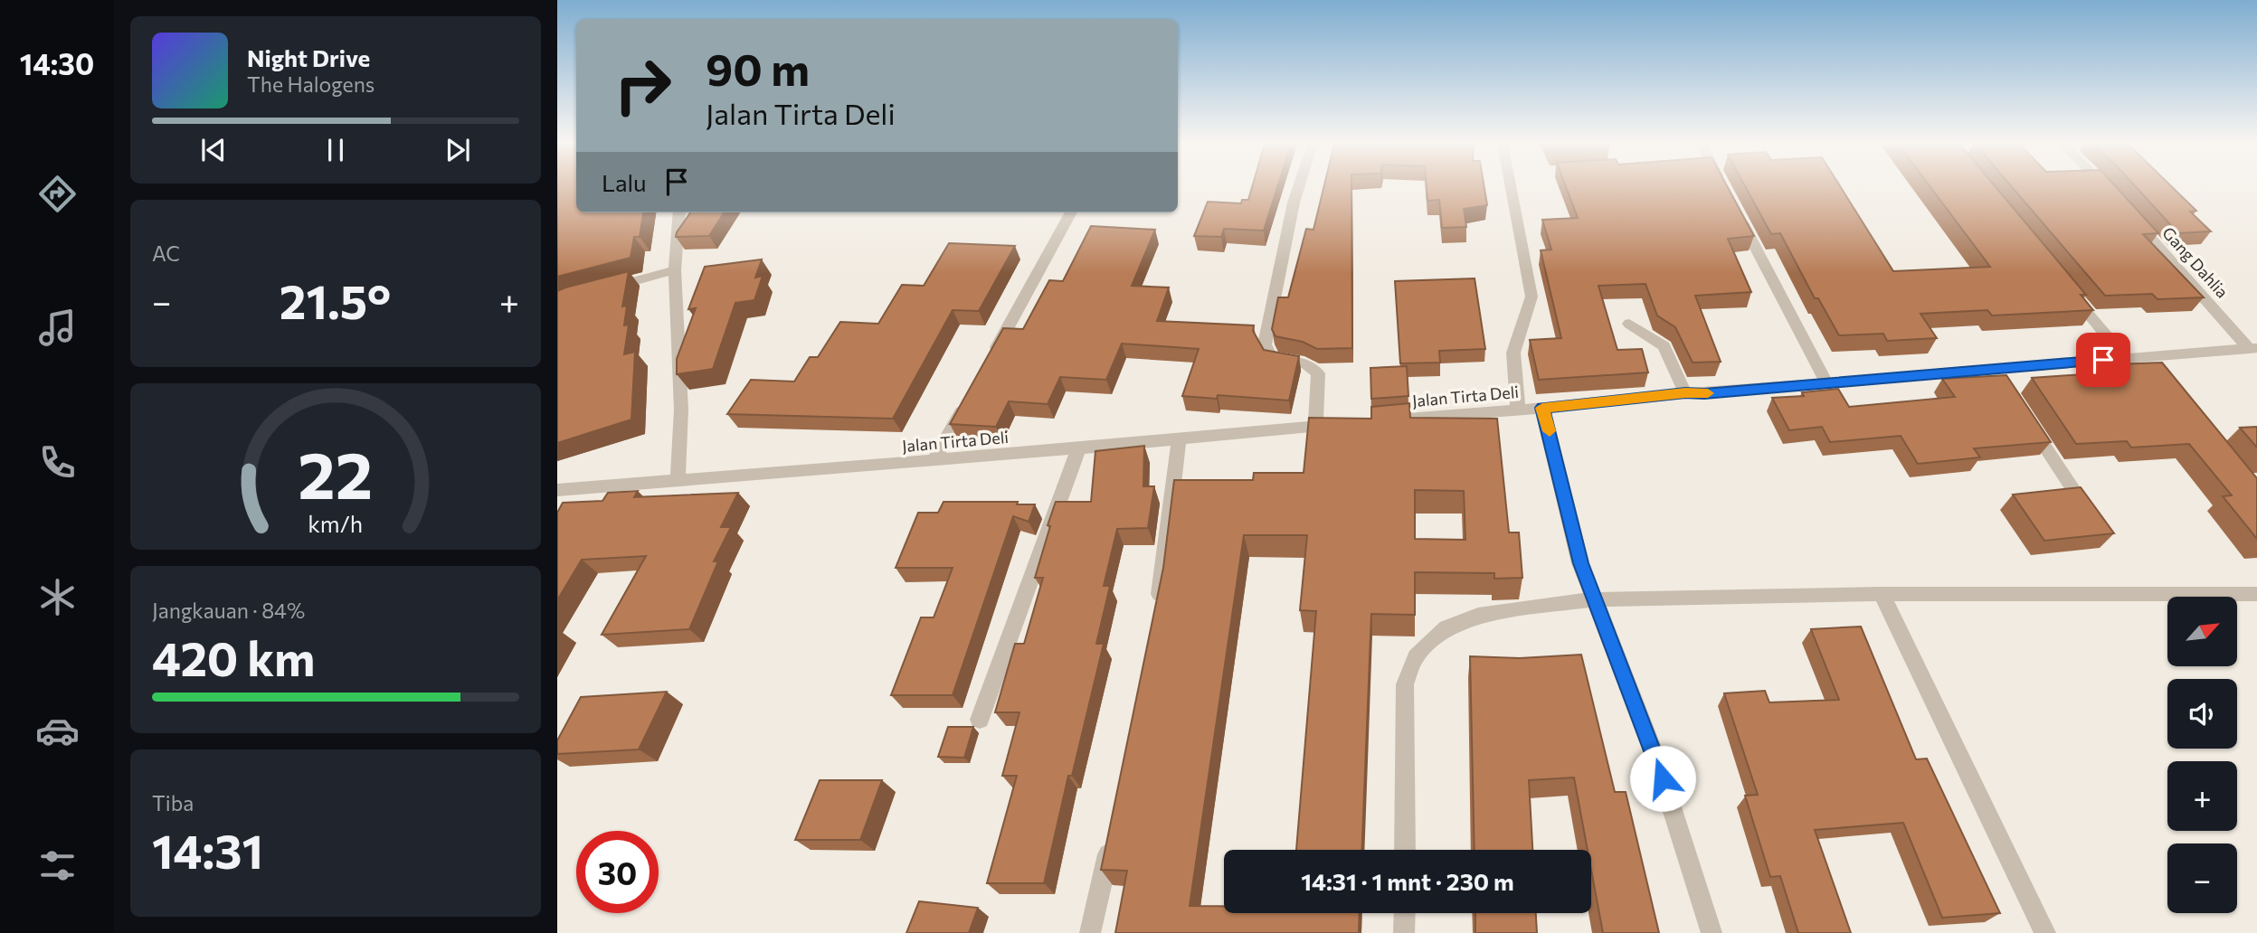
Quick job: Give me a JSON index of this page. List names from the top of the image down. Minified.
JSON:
{"streets":{"street":["Gang Dahlia","Jalan Tirta Deli"]},"crossings":[["Gang Dahlia","Jalan Tirta Deli"]],"north":"top right","page":{"tabs":"14:30","turn":["90 m","Jalan Tirta Deli"],"song":["Night Drive","The Halogens"],"then":"Lalu","tile":["AC",["Jangkauan · 84%","420 km"],["Tiba","14:31"]],"heat":["−","21.5°","+"],"map_buttons":["+","−"],"limit":"30","trip":"14:31 · 1 mnt · 230 m","gauge":["22","km/h"]}}
